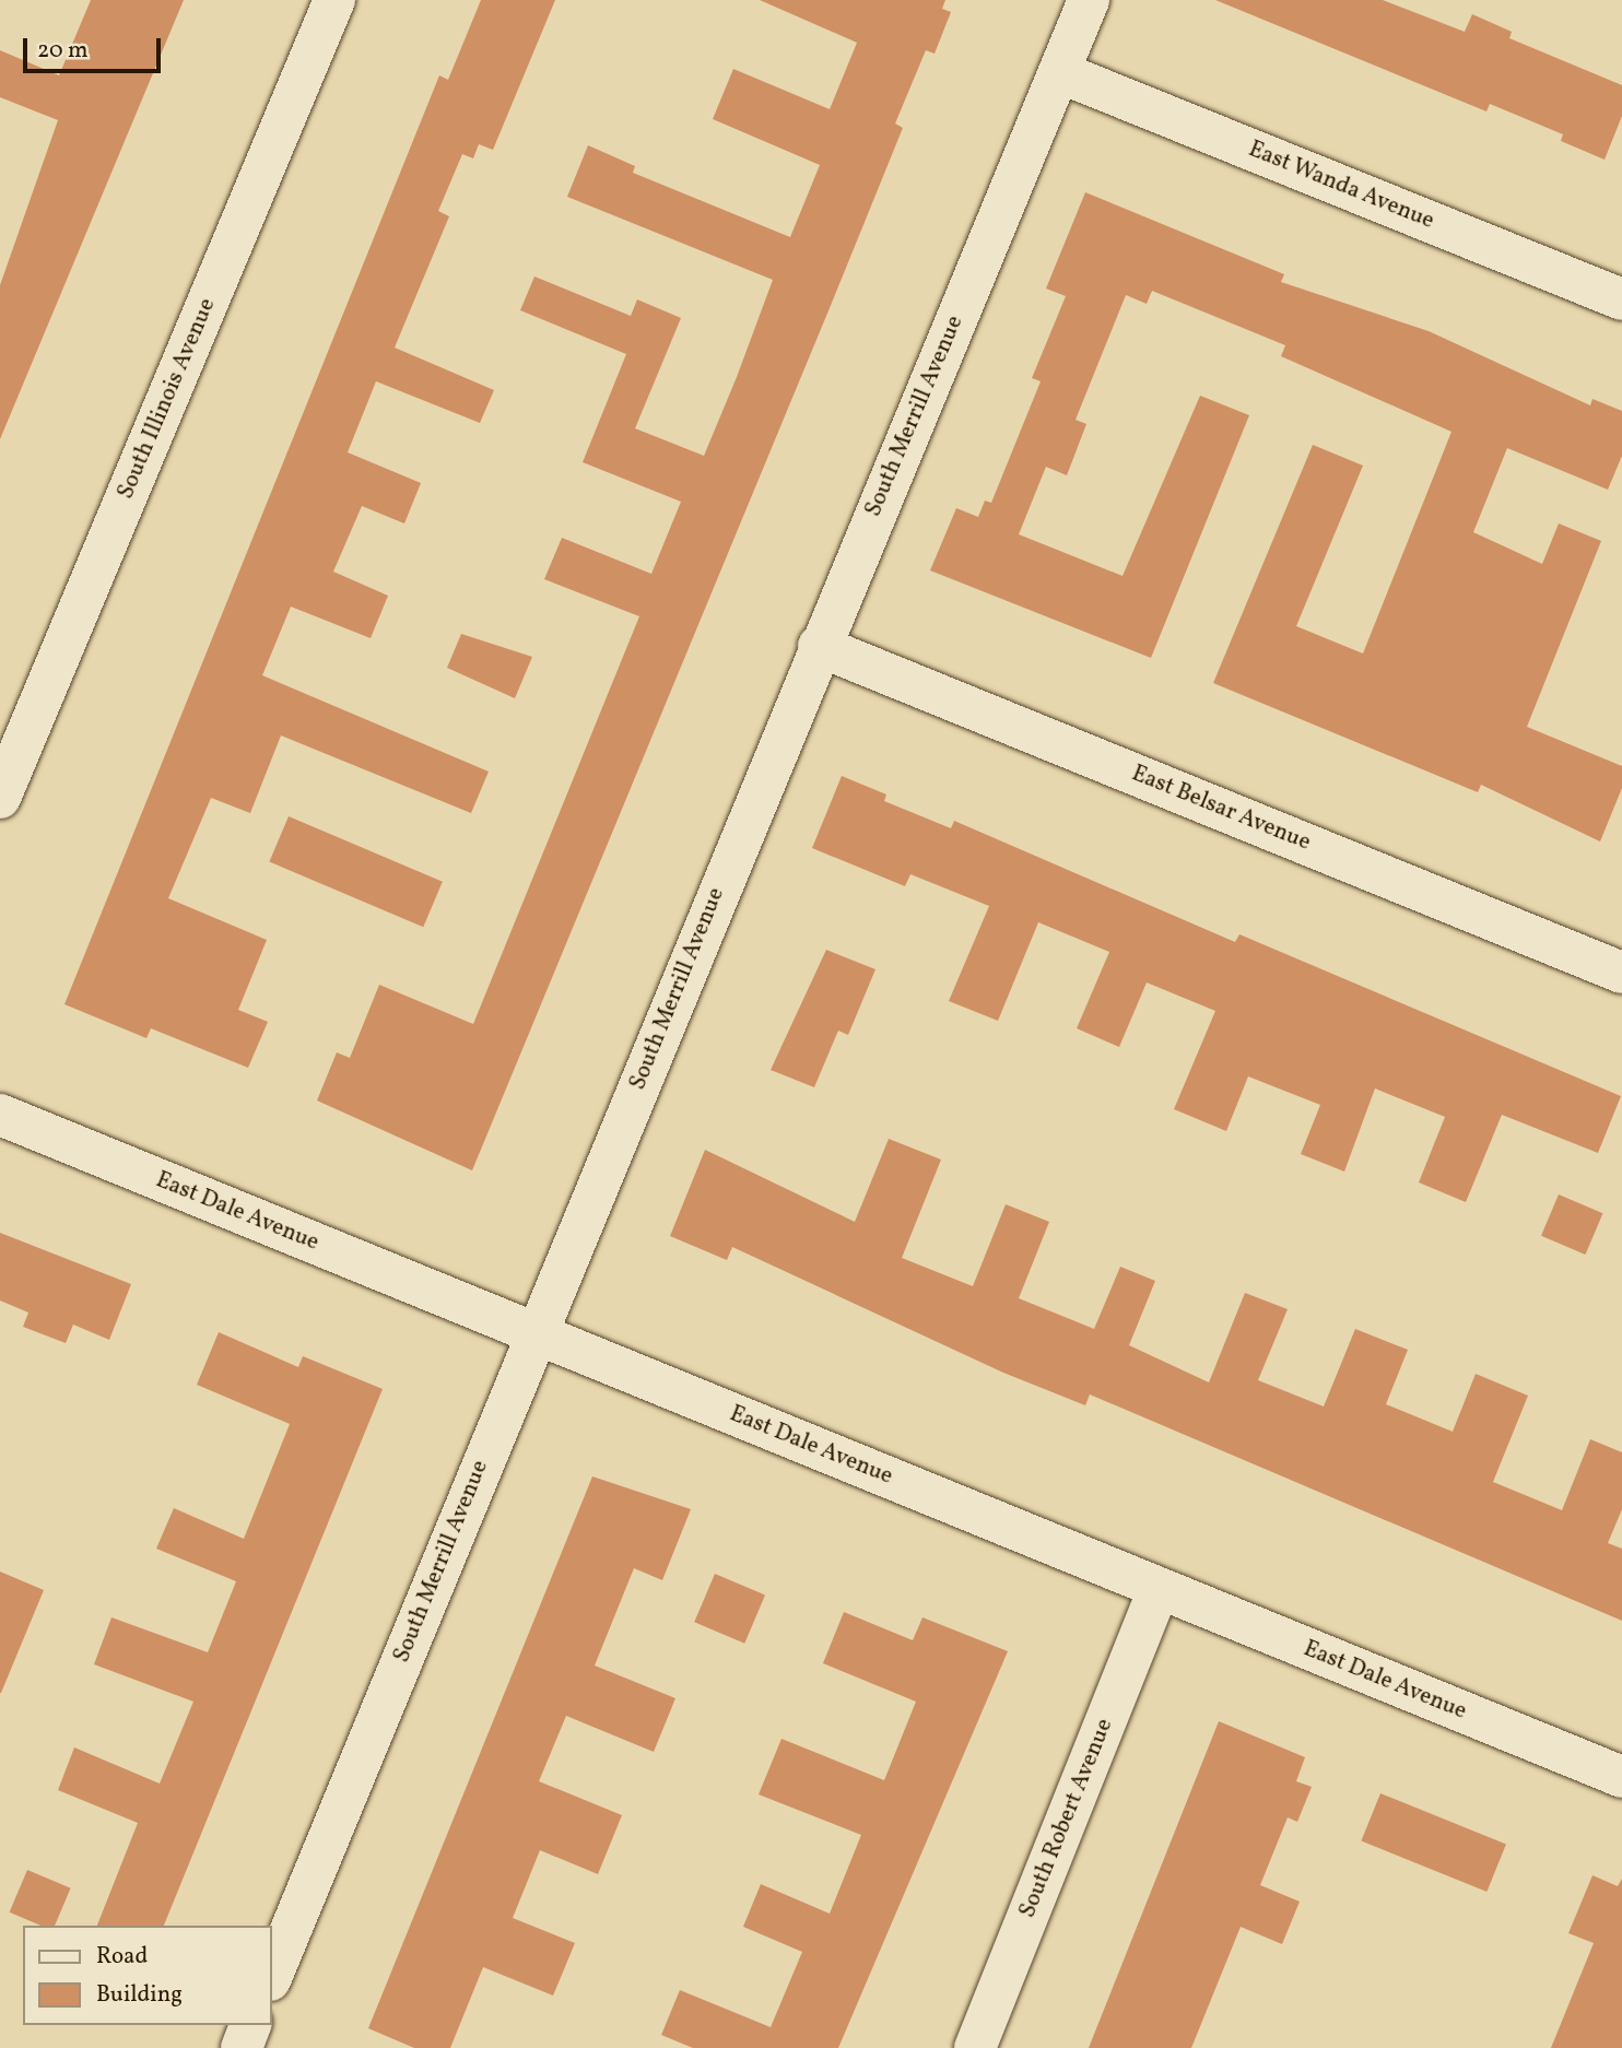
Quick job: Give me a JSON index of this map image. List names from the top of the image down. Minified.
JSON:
{"streets":{"street":["East Wanda Avenue","South Illinois Avenue","South Merrill Avenue","East Belsar Avenue","East Dale Avenue","South Robert Avenue"]},"crossings":[["East Wanda Avenue","South Merrill Avenue"],["South Merrill Avenue","East Belsar Avenue"],["South Merrill Avenue","East Dale Avenue"],["East Dale Avenue","South Robert Avenue"]],"legend":["Road","Building"],"scale_bar":"20 m"}
